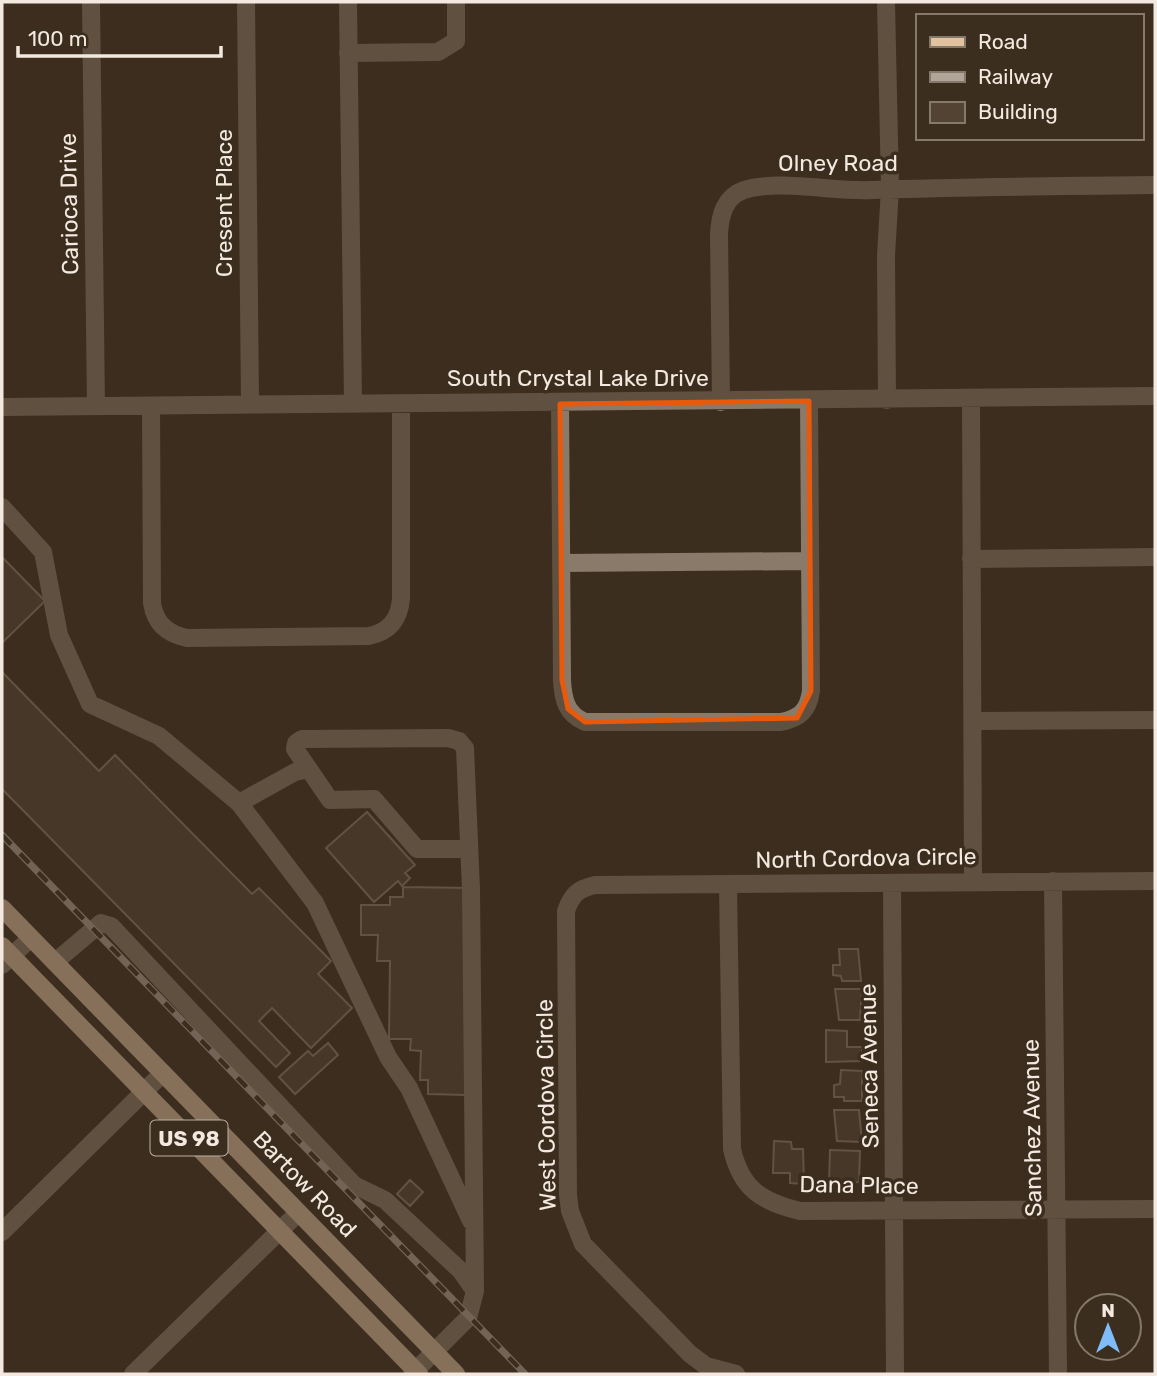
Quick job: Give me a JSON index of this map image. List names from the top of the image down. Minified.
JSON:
{"streets":{"main road":["US 98","Bartow Road"],"street":["Olney Road","Cresent Place","Carioca Drive","South Crystal Lake Drive","North Cordova Circle","Seneca Avenue","West Cordova Circle","Sanchez Avenue","Dana Place"]},"crossings":[["Olney Road","South Crystal Lake Drive"],["Cresent Place","South Crystal Lake Drive"],["Carioca Drive","South Crystal Lake Drive"],["North Cordova Circle","Seneca Avenue"],["North Cordova Circle","West Cordova Circle"],["North Cordova Circle","Sanchez Avenue"],["North Cordova Circle","Dana Place"],["Seneca Avenue","Dana Place"],["Sanchez Avenue","Dana Place"]],"legend":["Road","Railway","Building"],"scale_bar":"100 m","north":"top"}
